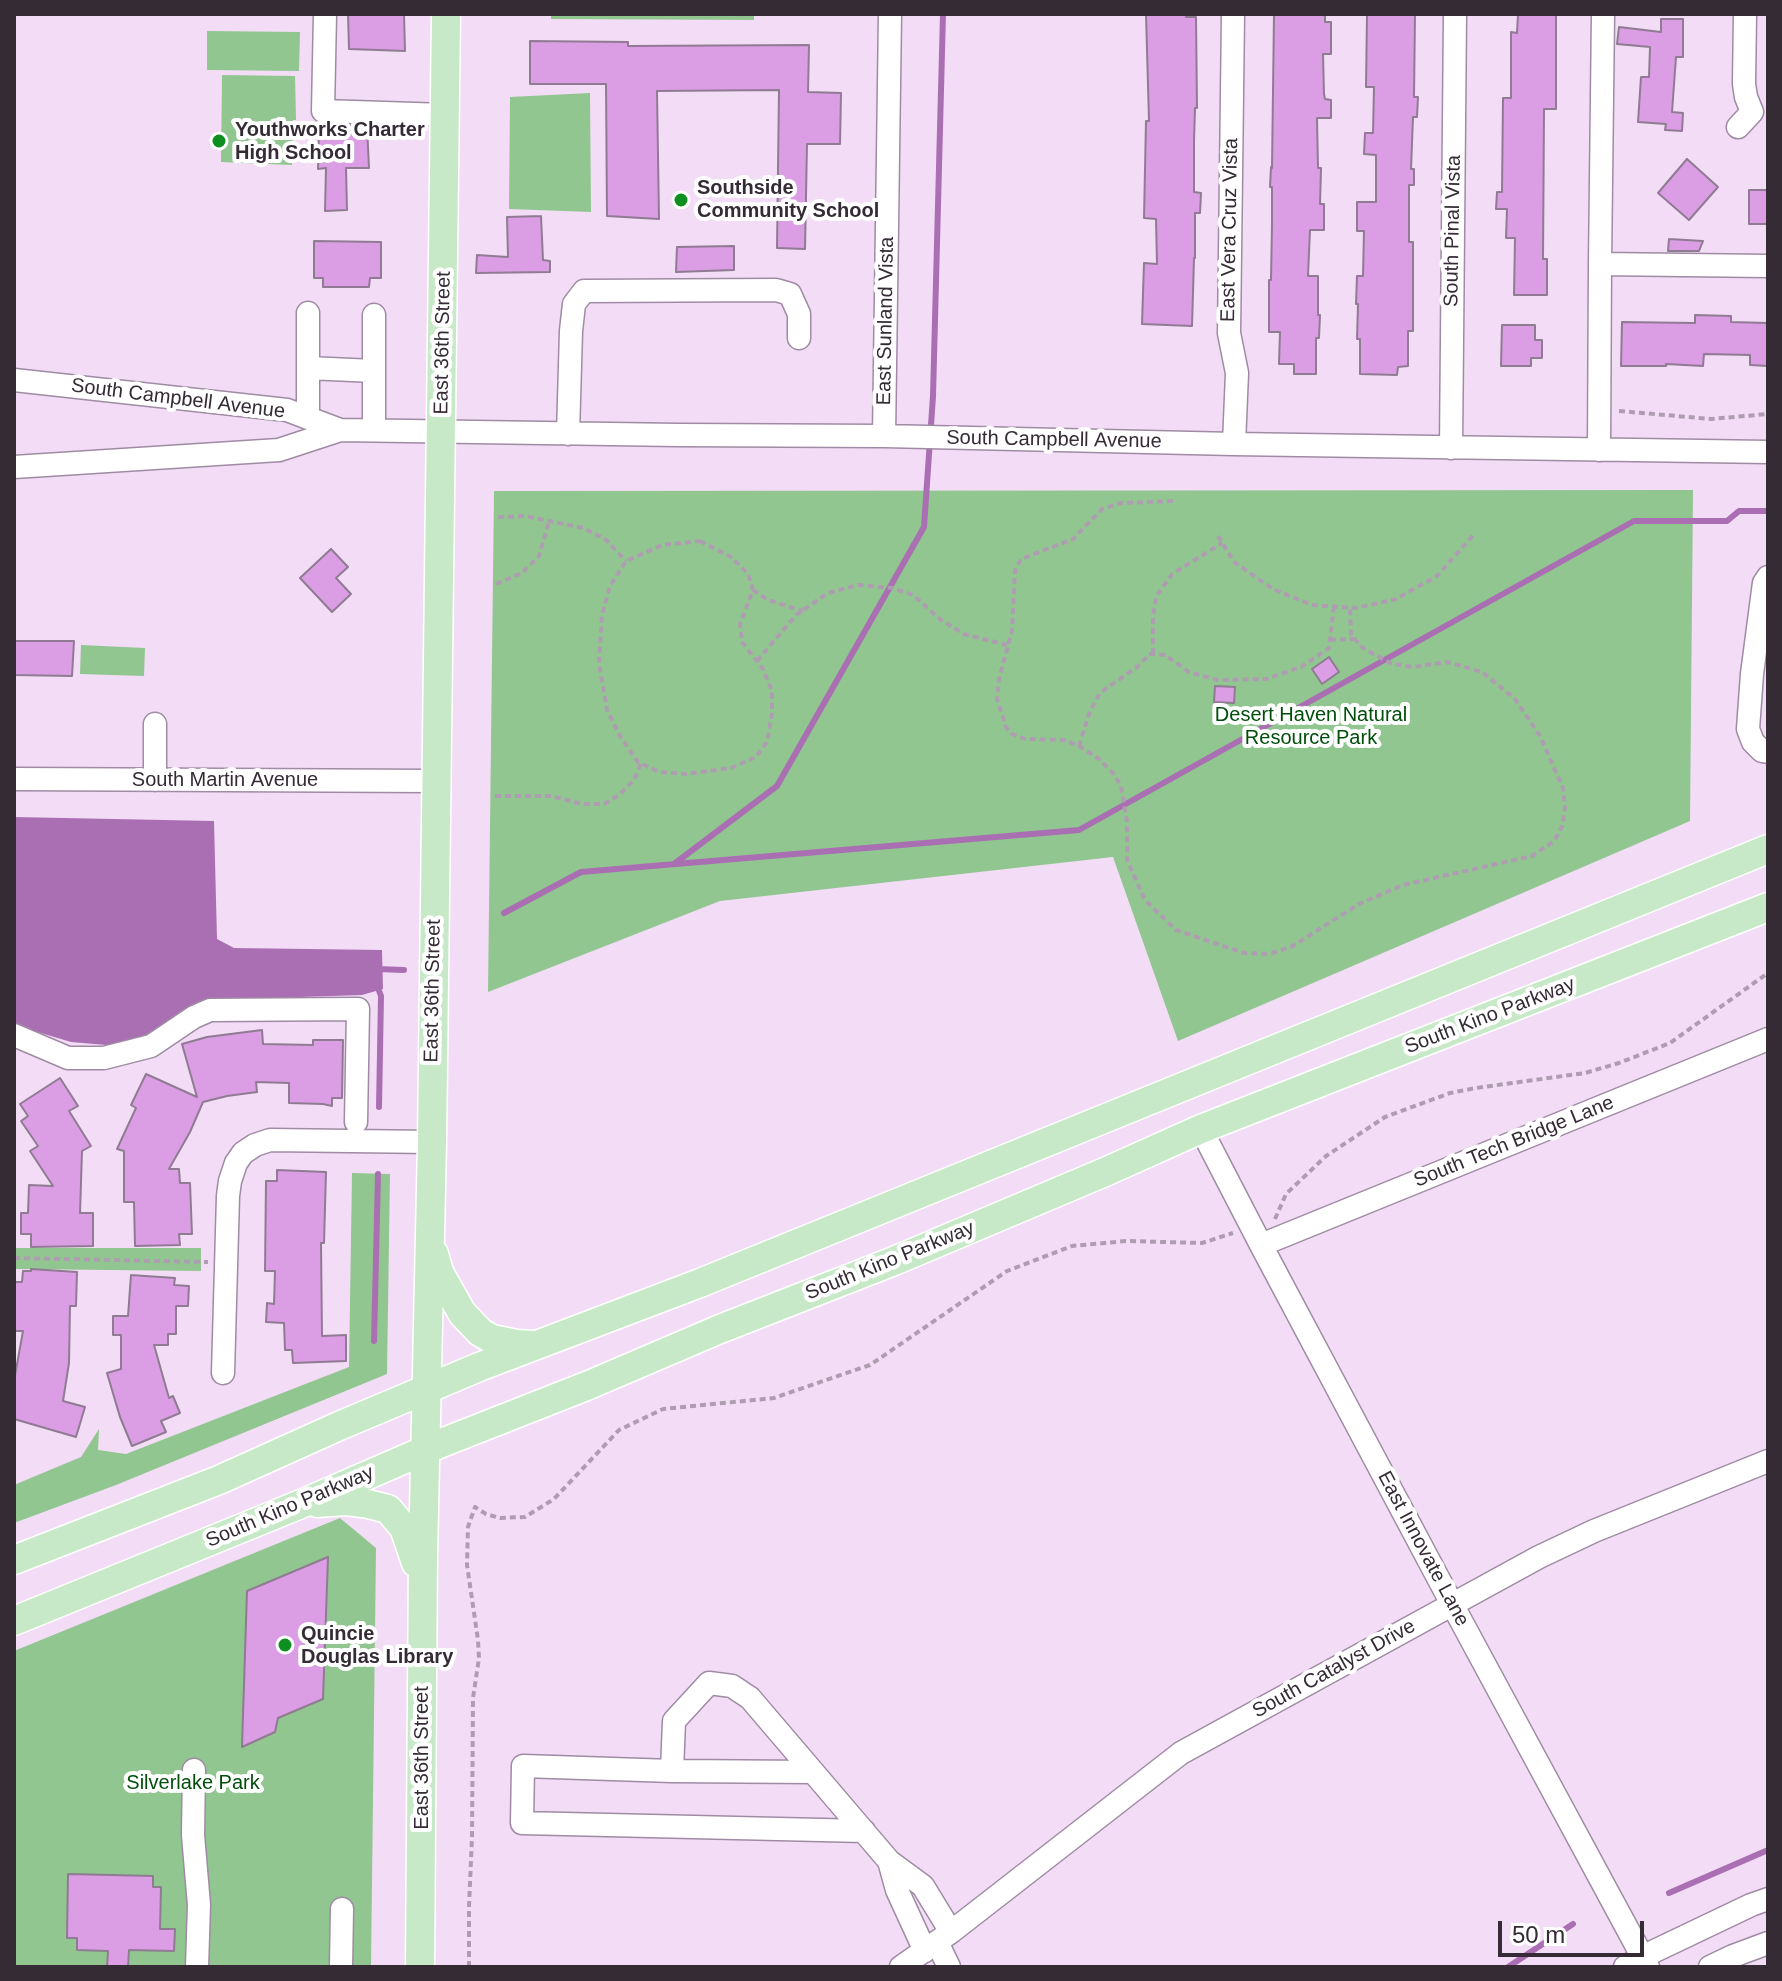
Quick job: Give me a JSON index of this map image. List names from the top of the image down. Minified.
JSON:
{"streets":{"main road":["East 36th Street","South Kino Parkway"],"street":["East Vera Cruz Vista","South Pinal Vista","East Sunland Vista","South Campbell Avenue","South Martin Avenue","South Tech Bridge Lane","East Innovate Lane","South Catalyst Drive"]},"crossings":[["East Vera Cruz Vista","South Campbell Avenue"],["South Pinal Vista","South Campbell Avenue"],["East Sunland Vista","South Campbell Avenue"],["East 36th Street","South Campbell Avenue"],["East 36th Street","South Martin Avenue"],["East 36th Street","South Kino Parkway"],["South Kino Parkway","East Innovate Lane"],["South Tech Bridge Lane","East Innovate Lane"],["East Innovate Lane","South Catalyst Drive"]],"parks":["Desert Haven Natural Resource Park","Silverlake Park"],"places":["Youthworks Charter High School","Southside Community School","Quincie Douglas Library"],"scale_bar":"50 m"}
